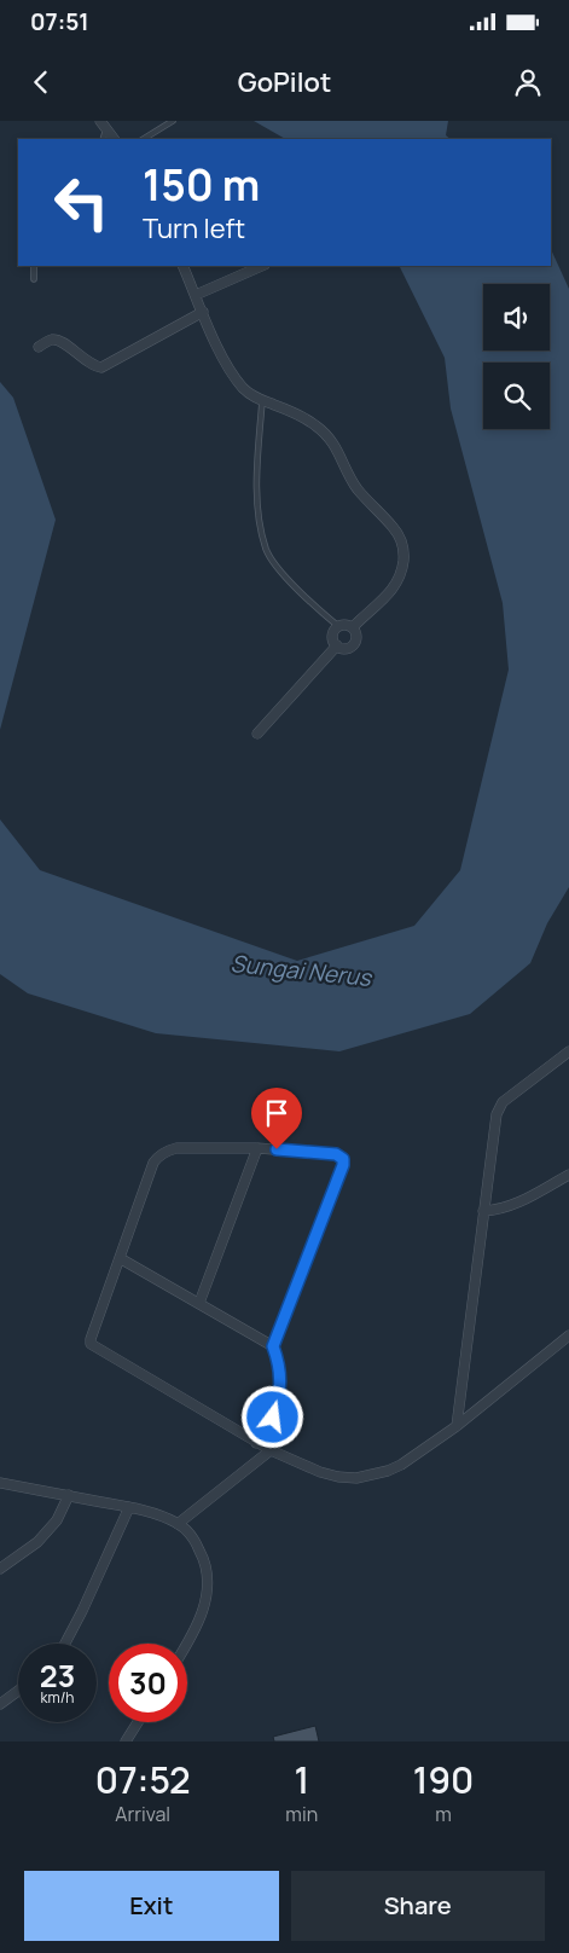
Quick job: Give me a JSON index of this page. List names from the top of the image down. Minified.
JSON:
{"water":["Sungai Nerus"],"page":{"status":"07:51","header":"GoPilot","turn":["150 m","Turn left"],"speed":"23 km/h","limit":"30","eta":["07:52","Arrival","1","min","190","m"],"buttons":["Exit","Share"]}}
